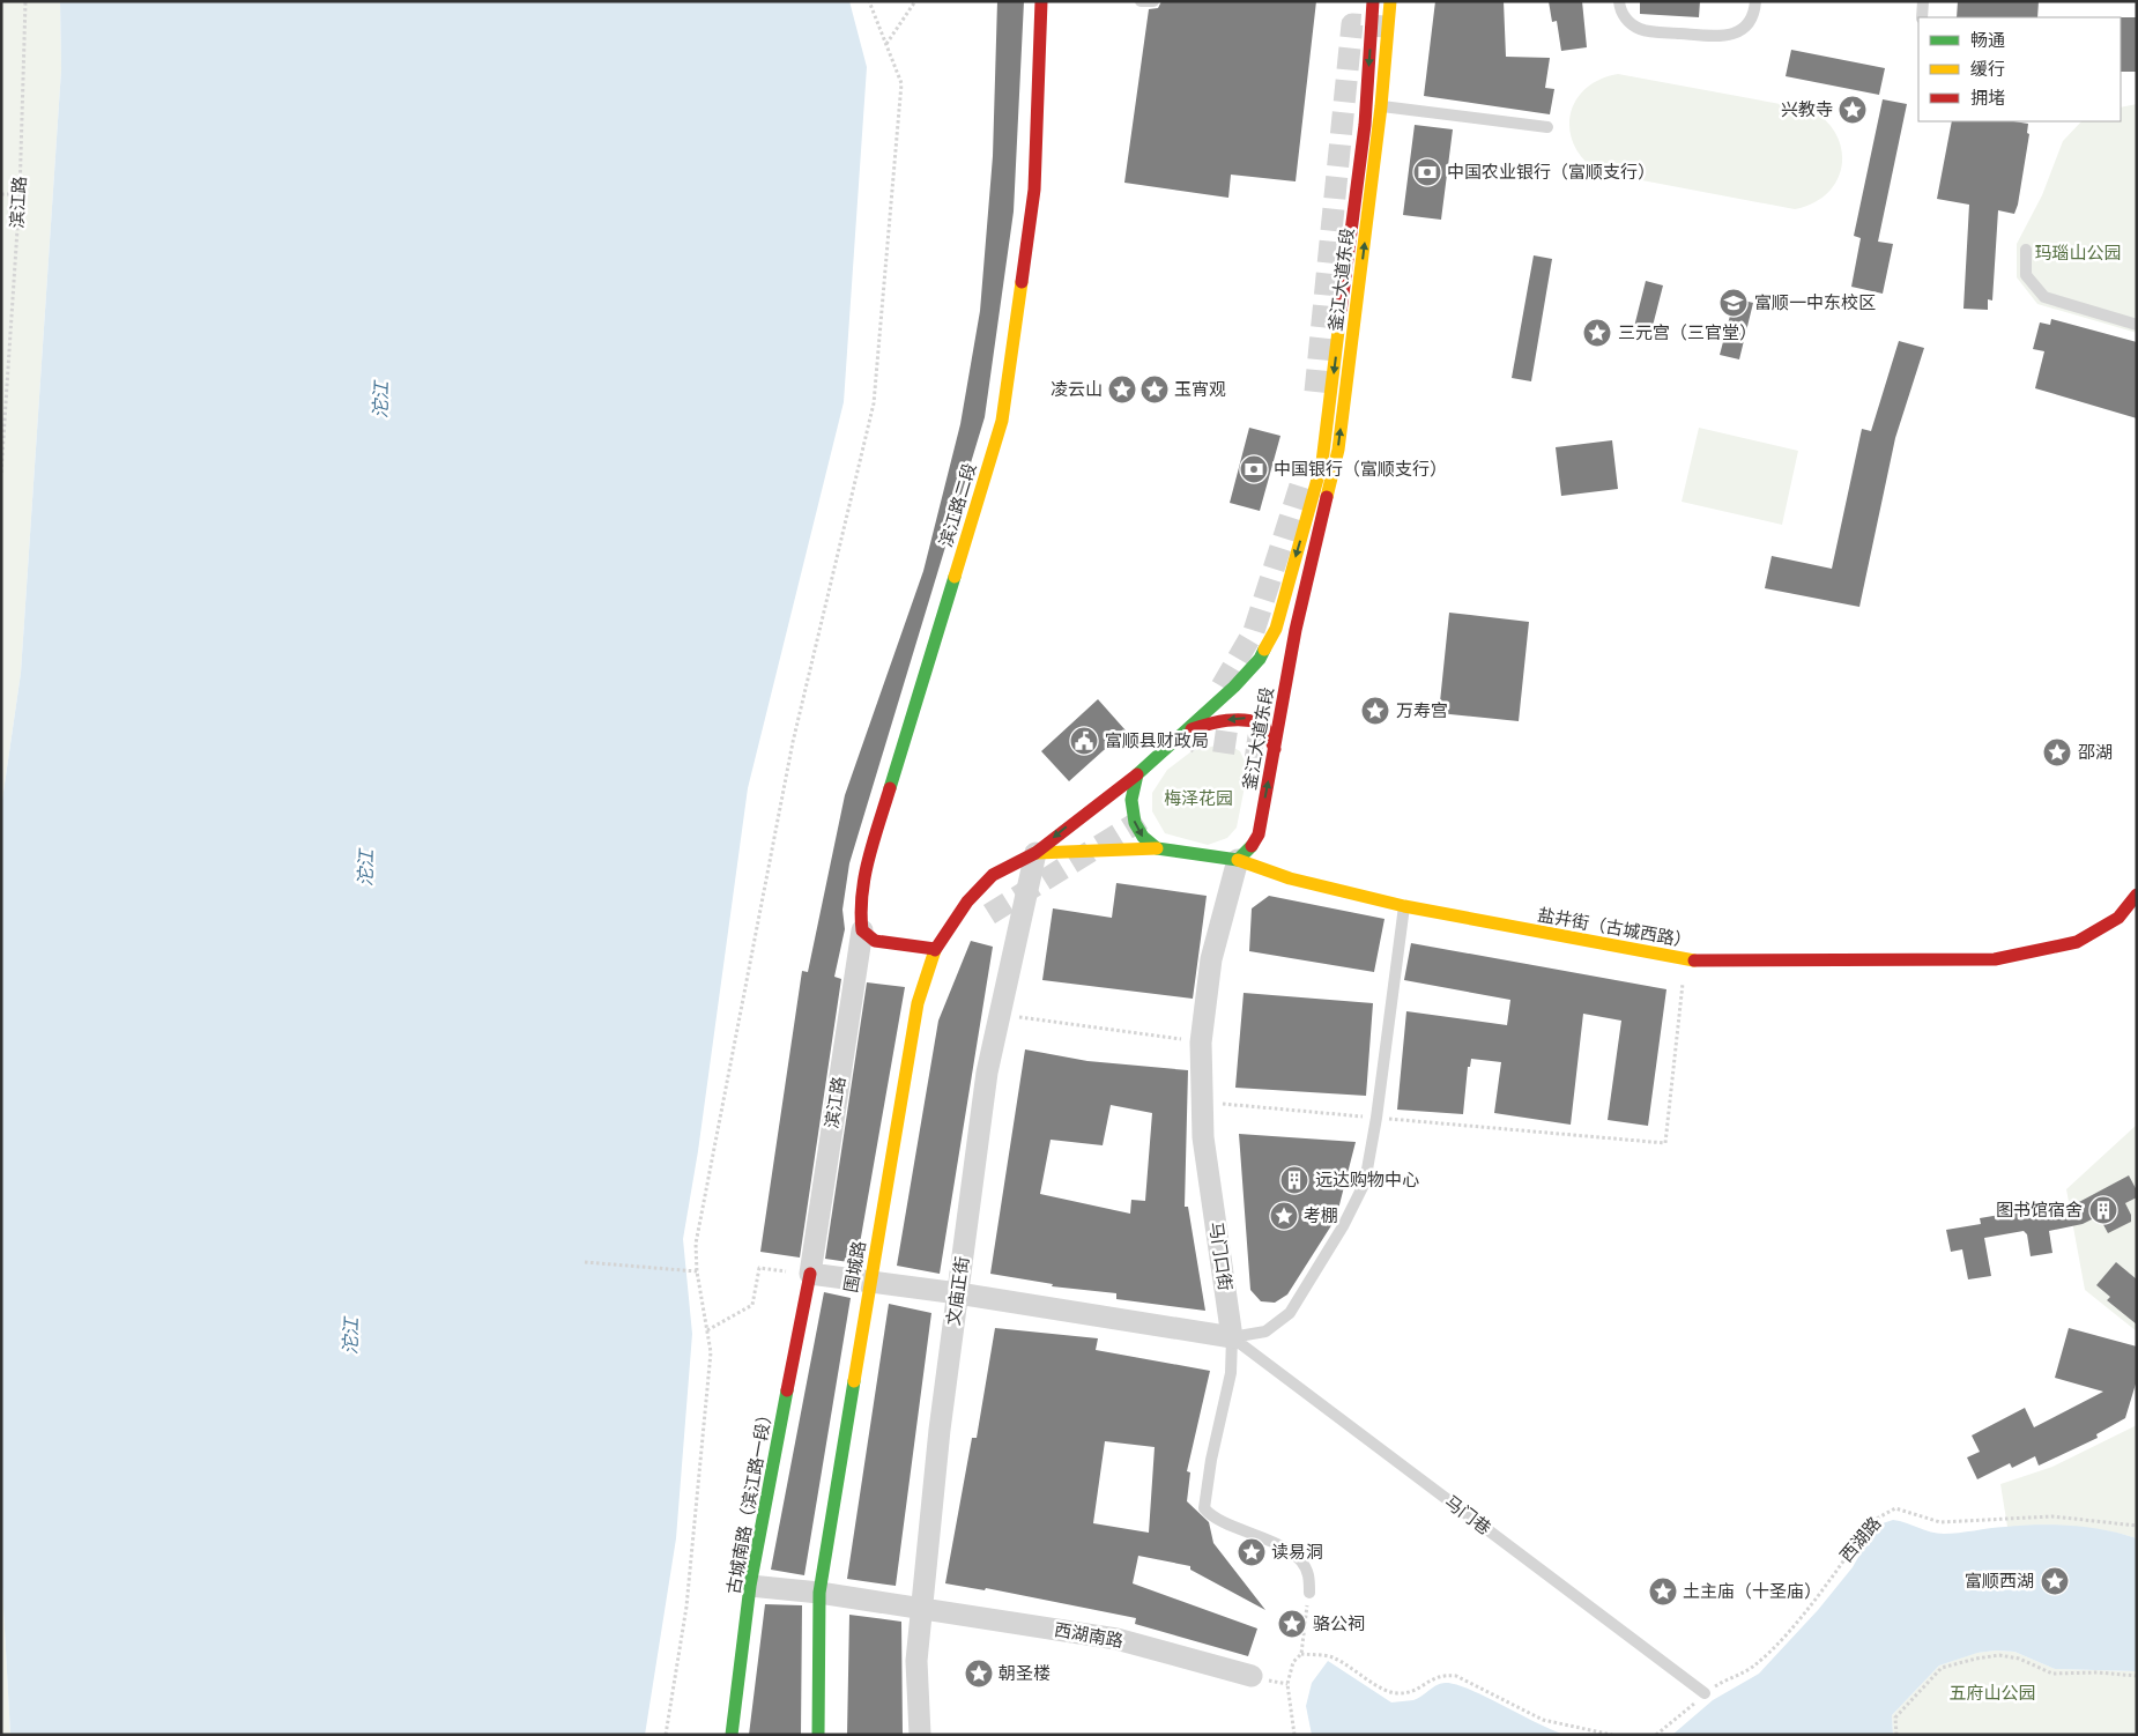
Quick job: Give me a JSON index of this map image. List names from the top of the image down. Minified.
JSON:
{"streets":{"street":["滨江路","釜江大道东段","滨江路二段","盐井街（古城西路）","马门口街","围城路","文庙正街","古城南路（滨江路一段）","西湖南路"],"lane":["马门巷"],"path":["西湖路"]},"crossings":[["滨江路","滨江路二段"],["滨江路","古城南路（滨江路一段）"],["釜江大道东段","盐井街（古城西路）"],["釜江大道东段","马门口街"],["釜江大道东段","围城路"],["釜江大道东段","文庙正街"],["盐井街（古城西路）","马门口街"],["马门口街","马门巷"],["围城路","文庙正街"],["围城路","西湖南路"],["文庙正街","西湖南路"],["古城南路（滨江路一段）","西湖南路"],["马门巷","西湖路"]],"water":["沱江"],"parks":["玛瑙山公园","梅泽花园","五府山公园"],"places":{"place":["兴教寺","三元宫（三官堂）","凌云山","玉宵观","万寿宫","邵湖","考棚","读易洞","富顺西湖","土主庙（十圣庙）","骆公祠","朝圣楼"],"bank":["中国农业银行（富顺支行）","中国银行（富顺支行）"],"school or university":["富顺一中东校区"],"public building":["富顺县财政局"],"building":["远达购物中心","图书馆宿舍"]},"legend":["畅通","缓行","拥堵"]}
